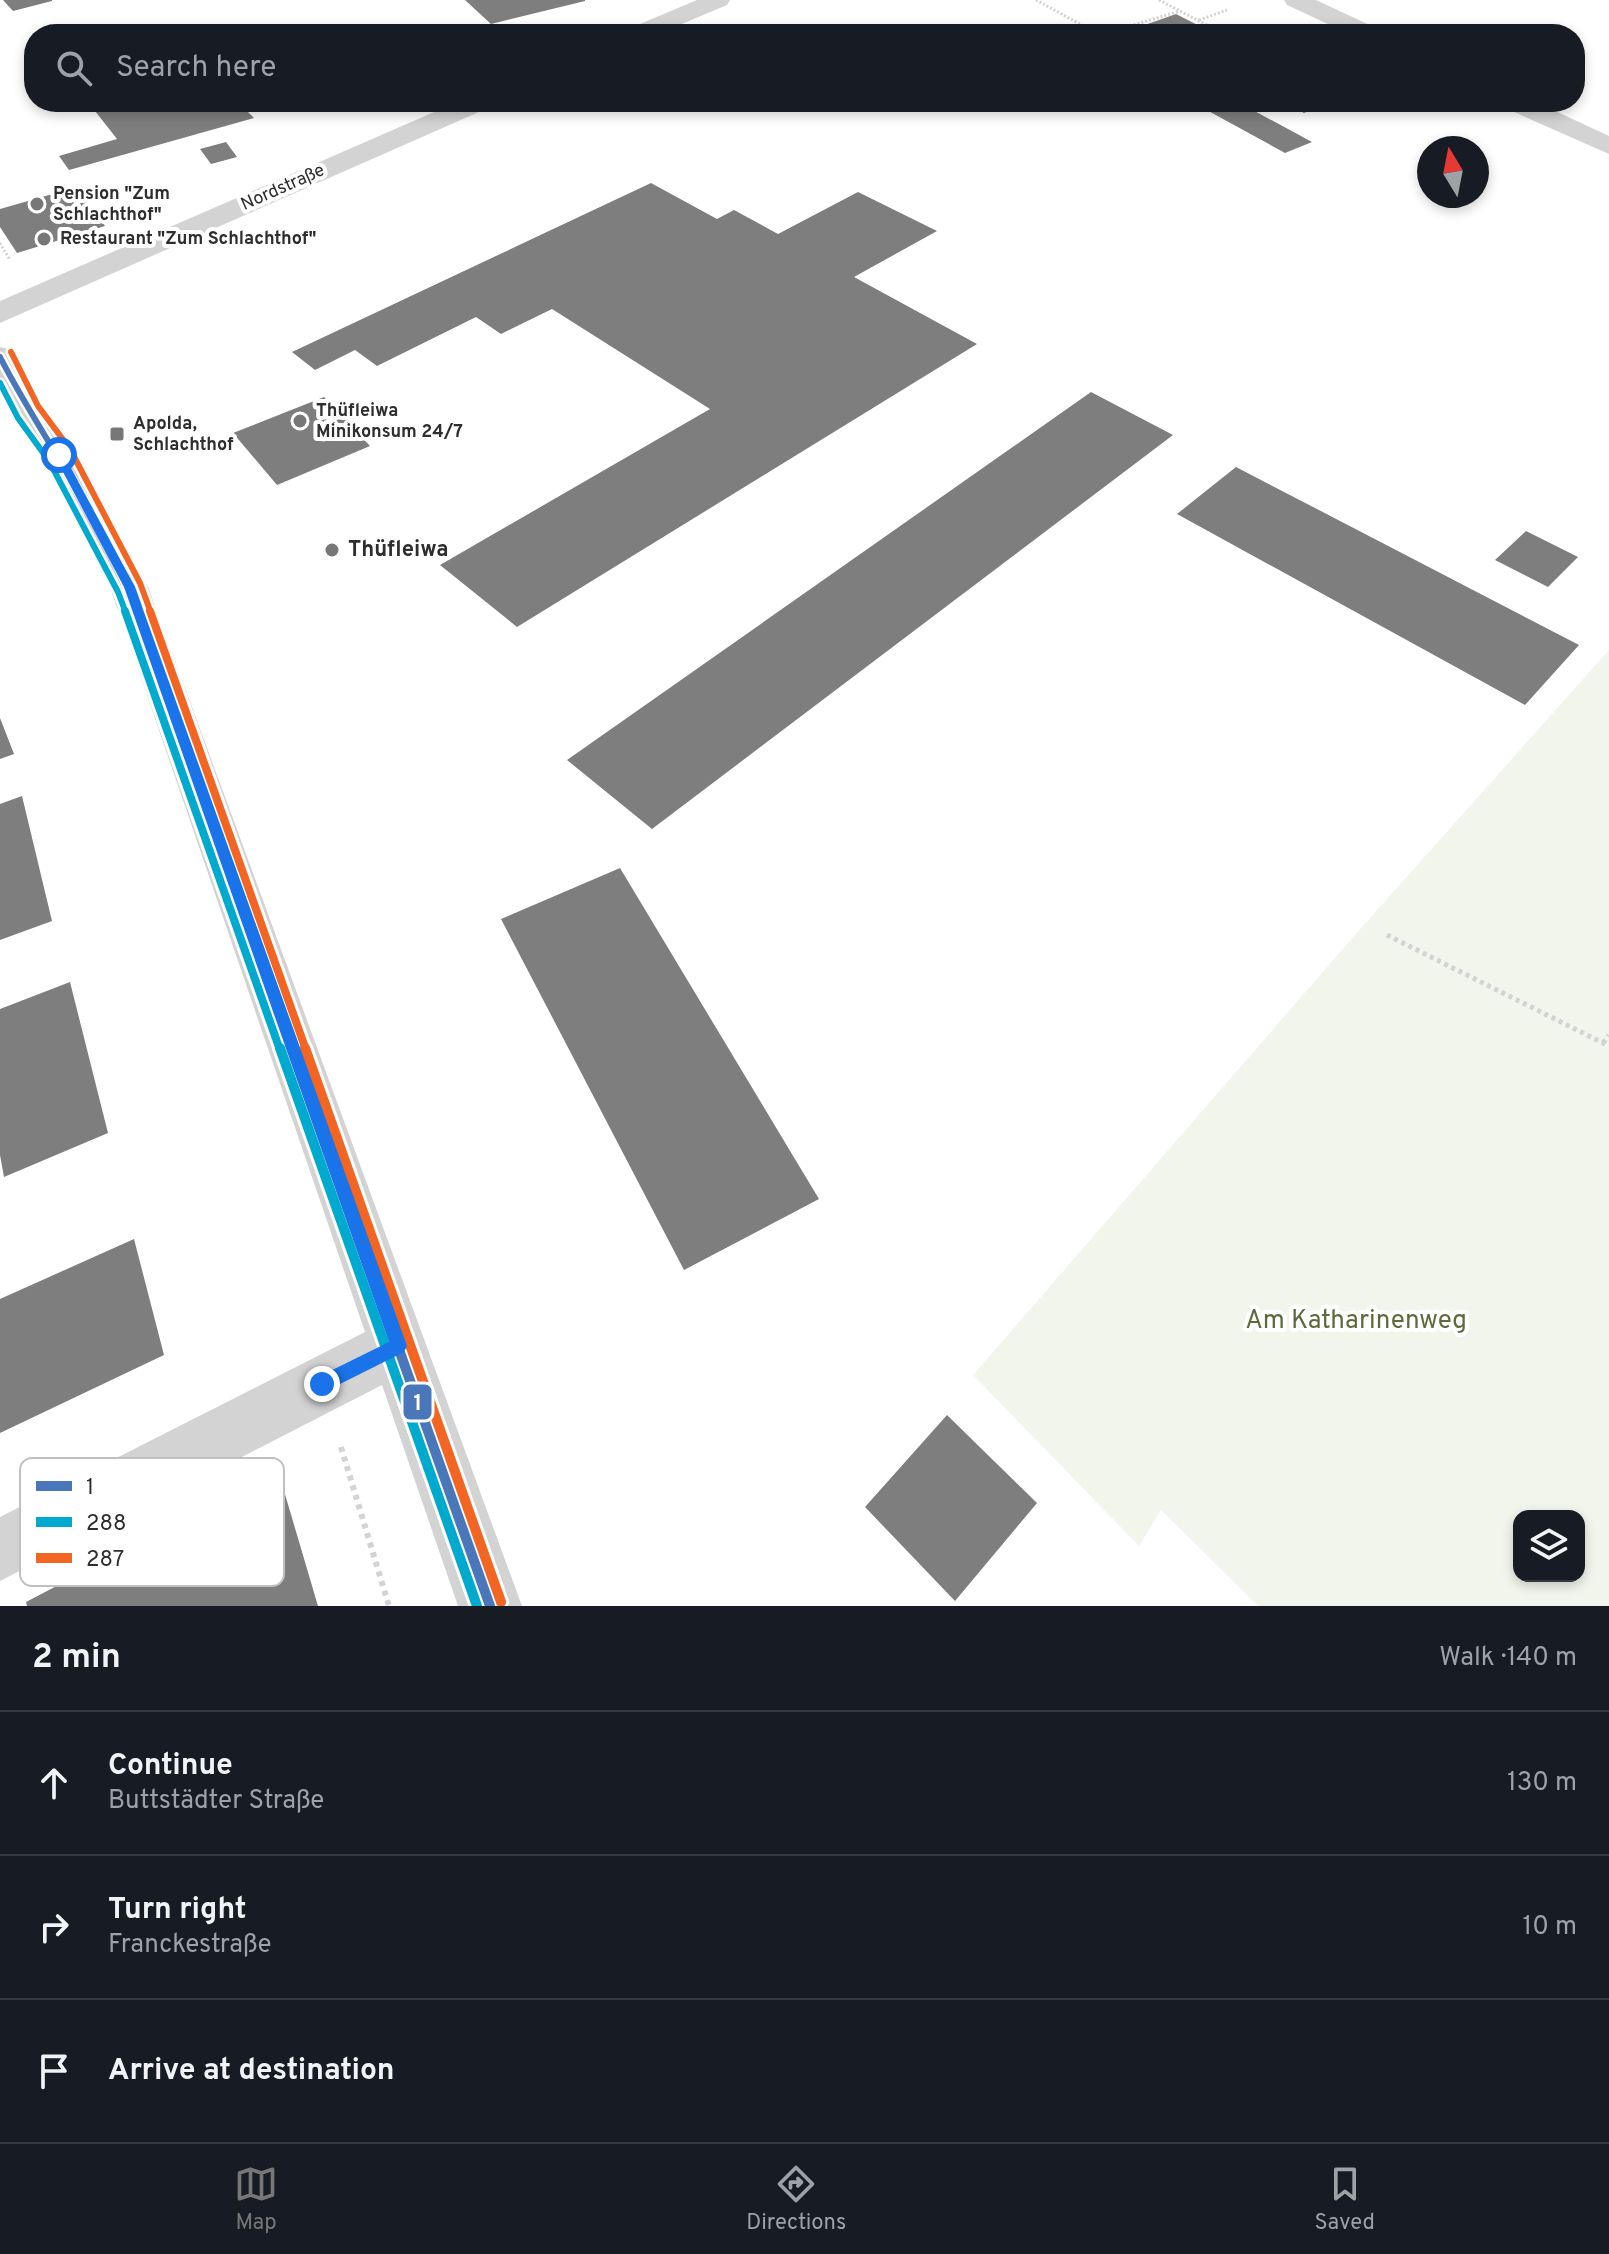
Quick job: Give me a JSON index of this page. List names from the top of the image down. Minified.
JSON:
{"streets":{"street":["Nordstraße"]},"parks":["Am Katharinenweg"],"places":{"other":["Pension \"Zum Schlachthof\"","Restaurant \"Zum Schlachthof\"","Thüfleiwa Minikonsum 24/7","Thüfleiwa"],"transit":["Apolda, Schlachthof"]},"lines":["transit line 287","transit line 1","transit line 288"],"legend":["1","288","287"],"north":"top","page":{"search":"Search here","heading":["2 min","Walk · 140 m"],"list":[["Continue","Buttstädter Straße","130 m"],["Turn right","Franckestraße","10 m"],"Arrive at destination"],"nav":["Map","Directions","Saved"]}}
